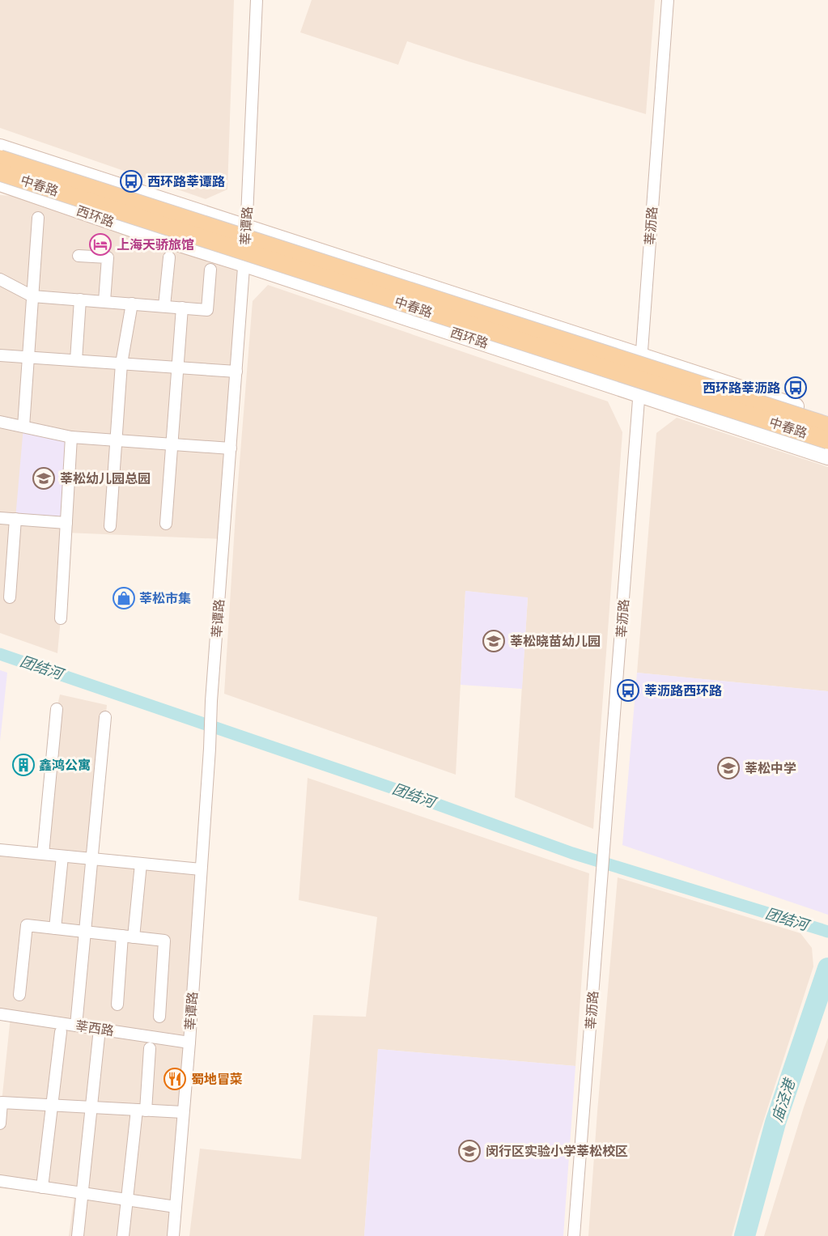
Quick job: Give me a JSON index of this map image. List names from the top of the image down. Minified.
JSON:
{"streets":{"main road":["中春路","西环路"],"street":["莘谭路","莘沥路","莘西路"]},"crossings":[["西环路","莘谭路"],["西环路","莘沥路"],["莘谭路","莘西路"]],"water":["团结河","庙泾港"],"places":{"bus stop":["西环路莘谭路","西环路莘沥路","莘沥路西环路"],"hotel":["上海天骄旅馆"],"school or university":["莘松幼儿园总园","莘松晓苗幼儿园","莘松中学","闵行区实验小学莘松校区"],"shop":["莘松市集"],"building":["鑫鸿公寓"],"restaurant":["蜀地冒菜"]}}
